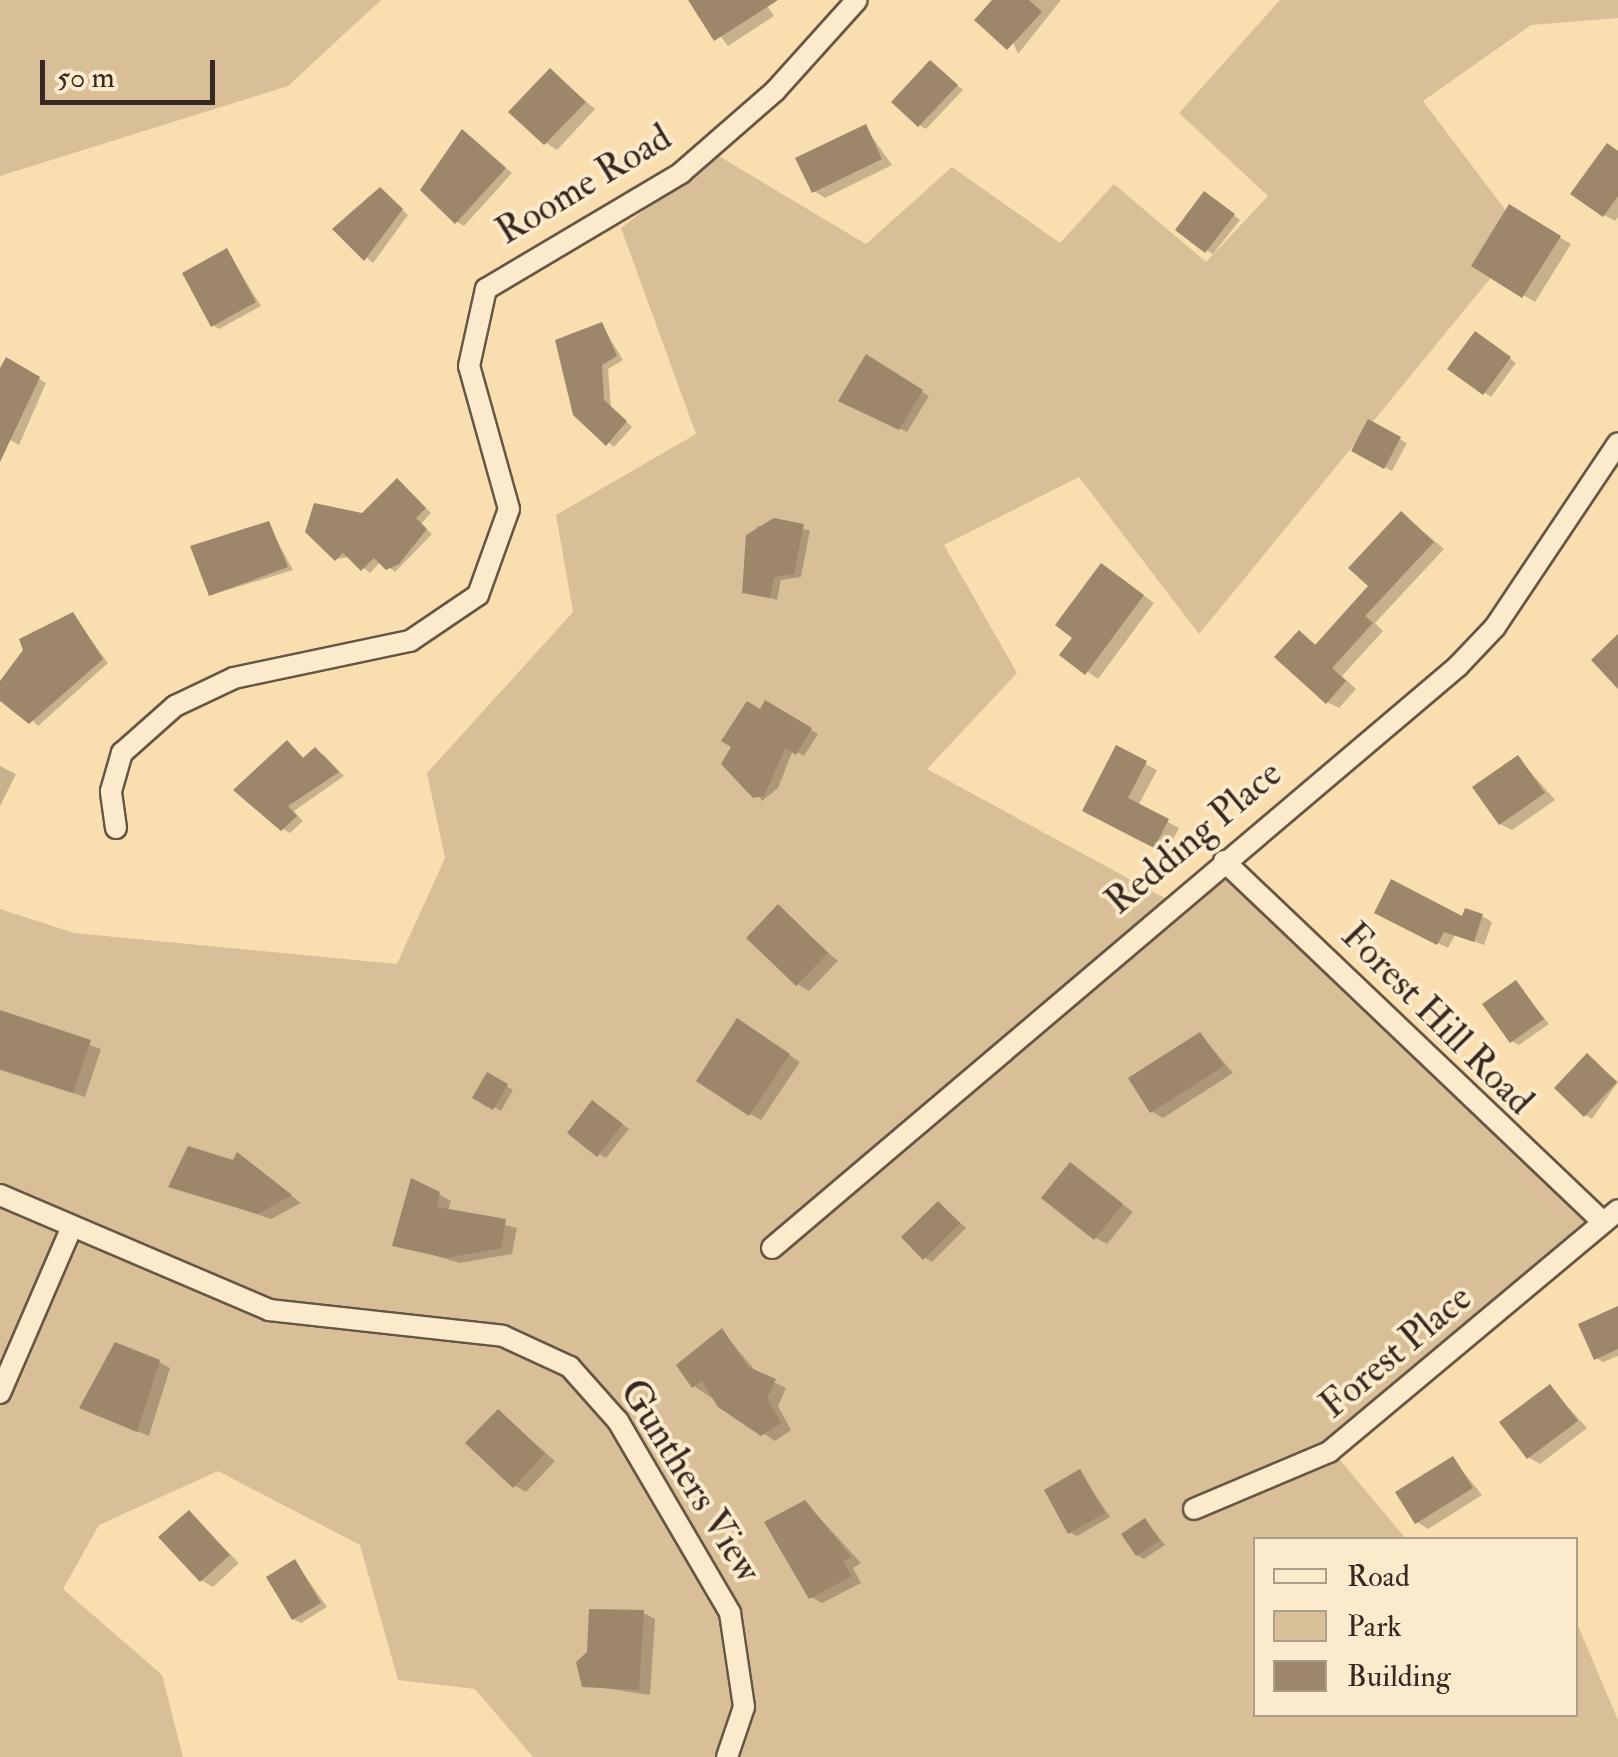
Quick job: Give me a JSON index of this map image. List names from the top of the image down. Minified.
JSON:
{"streets":{"street":["Roome Road","Redding Place","Forest Hill Road","Forest Place","Gunthers View"]},"crossings":[["Redding Place","Forest Hill Road"],["Forest Hill Road","Forest Place"]],"legend":["Road","Park","Building"],"scale_bar":"50 m"}
